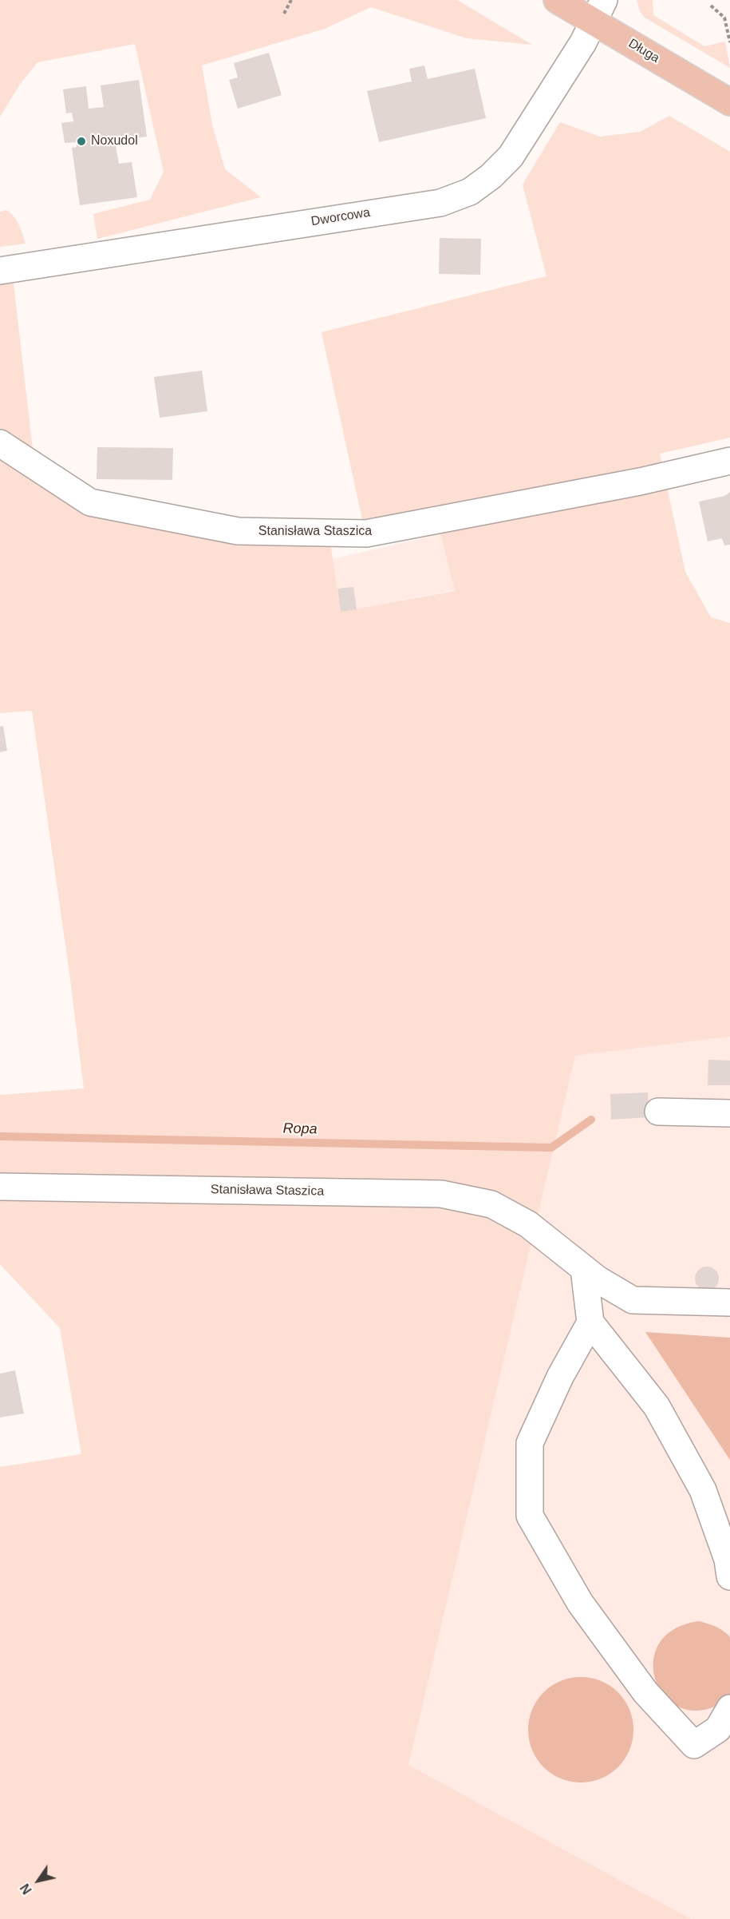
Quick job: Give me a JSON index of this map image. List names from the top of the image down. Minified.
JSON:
{"streets":{"main road":["Długa"],"street":["Dworcowa","Stanisława Staszica"]},"crossings":[["Długa","Dworcowa"]],"water":["Ropa"],"places":["Noxudol"],"north":"bottom left"}
